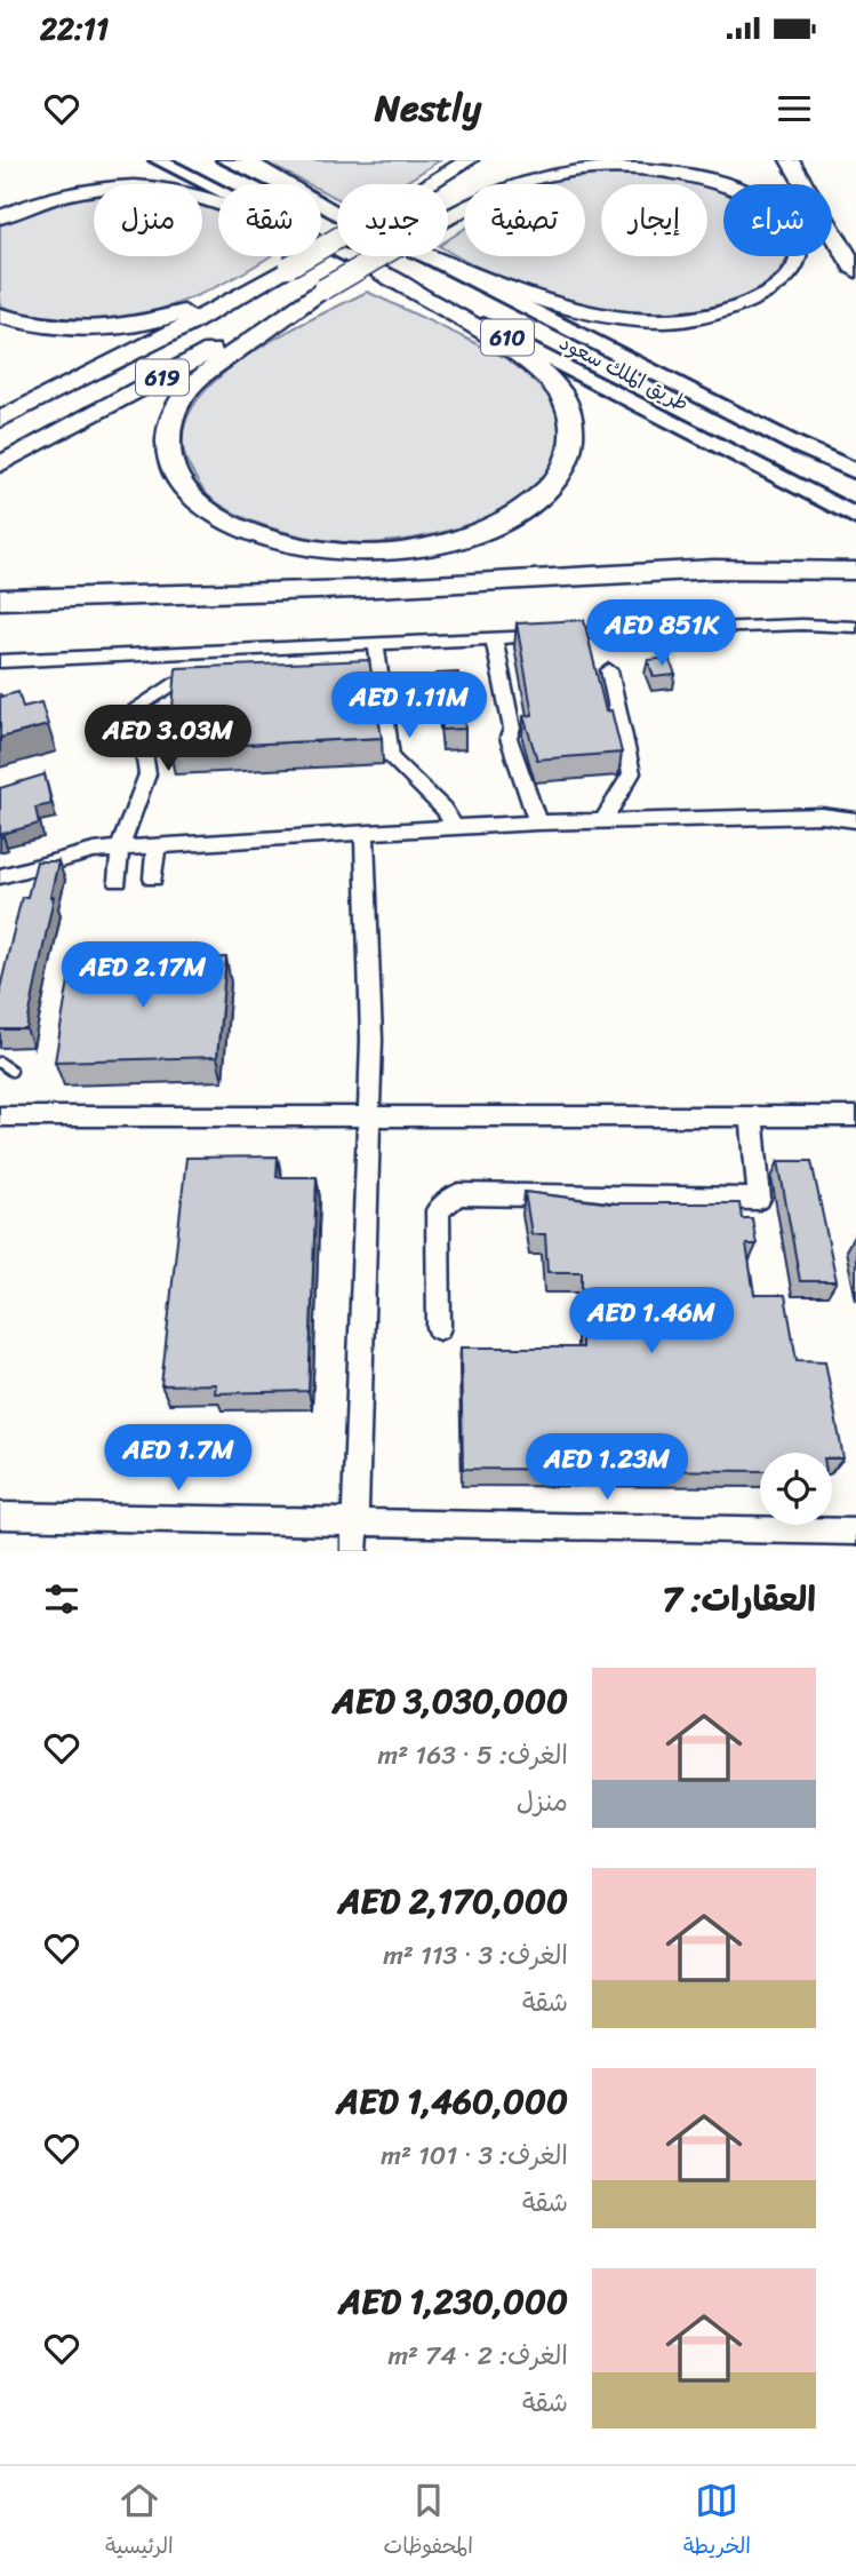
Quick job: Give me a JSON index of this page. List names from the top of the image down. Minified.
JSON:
{"streets":{"highway":["619"],"main road":["610","طريق الملك سعود"]},"page":{"status":"22:11","header":"Nestly","chip":["شراء","إيجار","تصفية","جديد","شقة","منزل"],"price":["AED 851K","AED 1.11M","AED 3.03M","AED 2.17M","AED 1.46M","AED 1.7M","AED 1.23M"],"heading":"العقارات: 7","list":[{"name":"AED 3,030,000","note":"الغرف: 5 · 163 m² · منزل"},{"name":"AED 2,170,000","note":"الغرف: 3 · 113 m² · شقة"},{"name":"AED 1,460,000","note":"الغرف: 3 · 101 m² · شقة"},{"name":"AED 1,230,000","note":"الغرف: 2 · 74 m² · شقة"}],"tabs":["الخريطة","المحفوظات","الرئيسية"]}}
